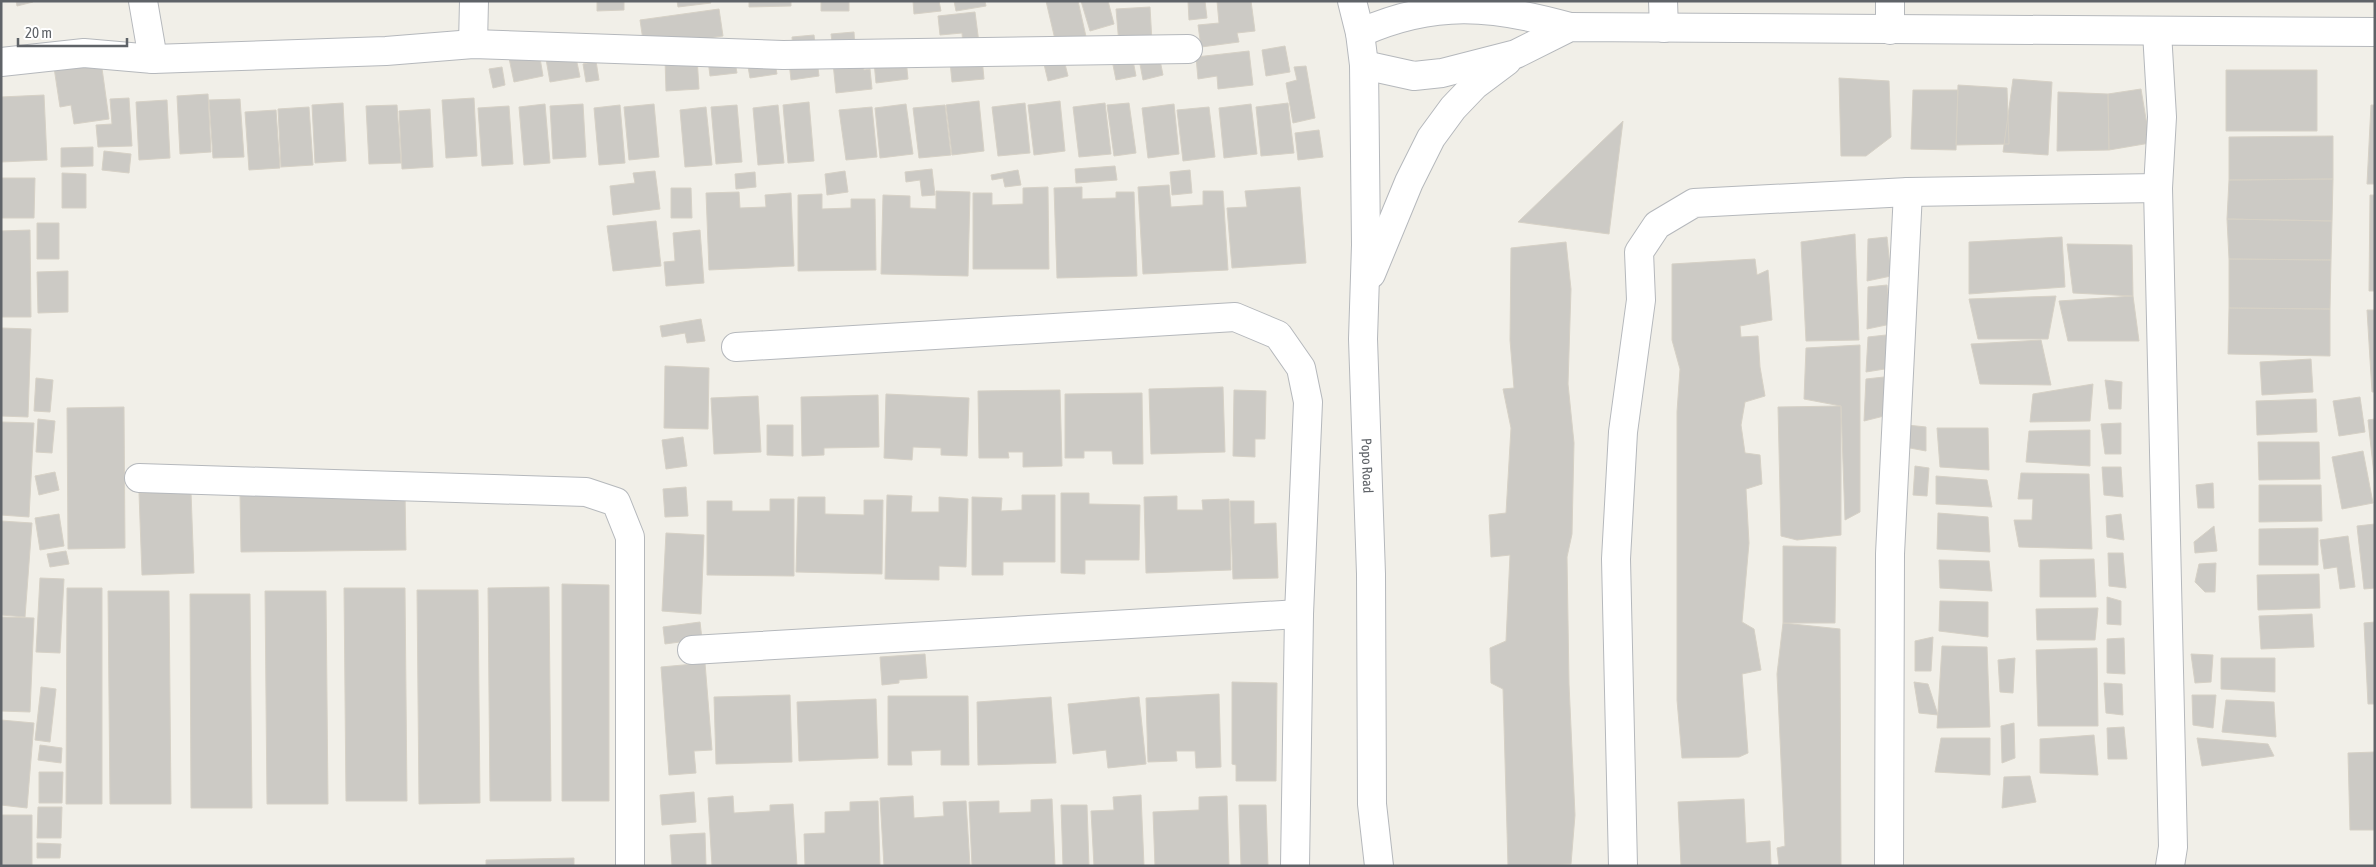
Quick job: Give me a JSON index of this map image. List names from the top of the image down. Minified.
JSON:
{"streets":{"street":["Popo Road"]},"scale_bar":"20 m"}
